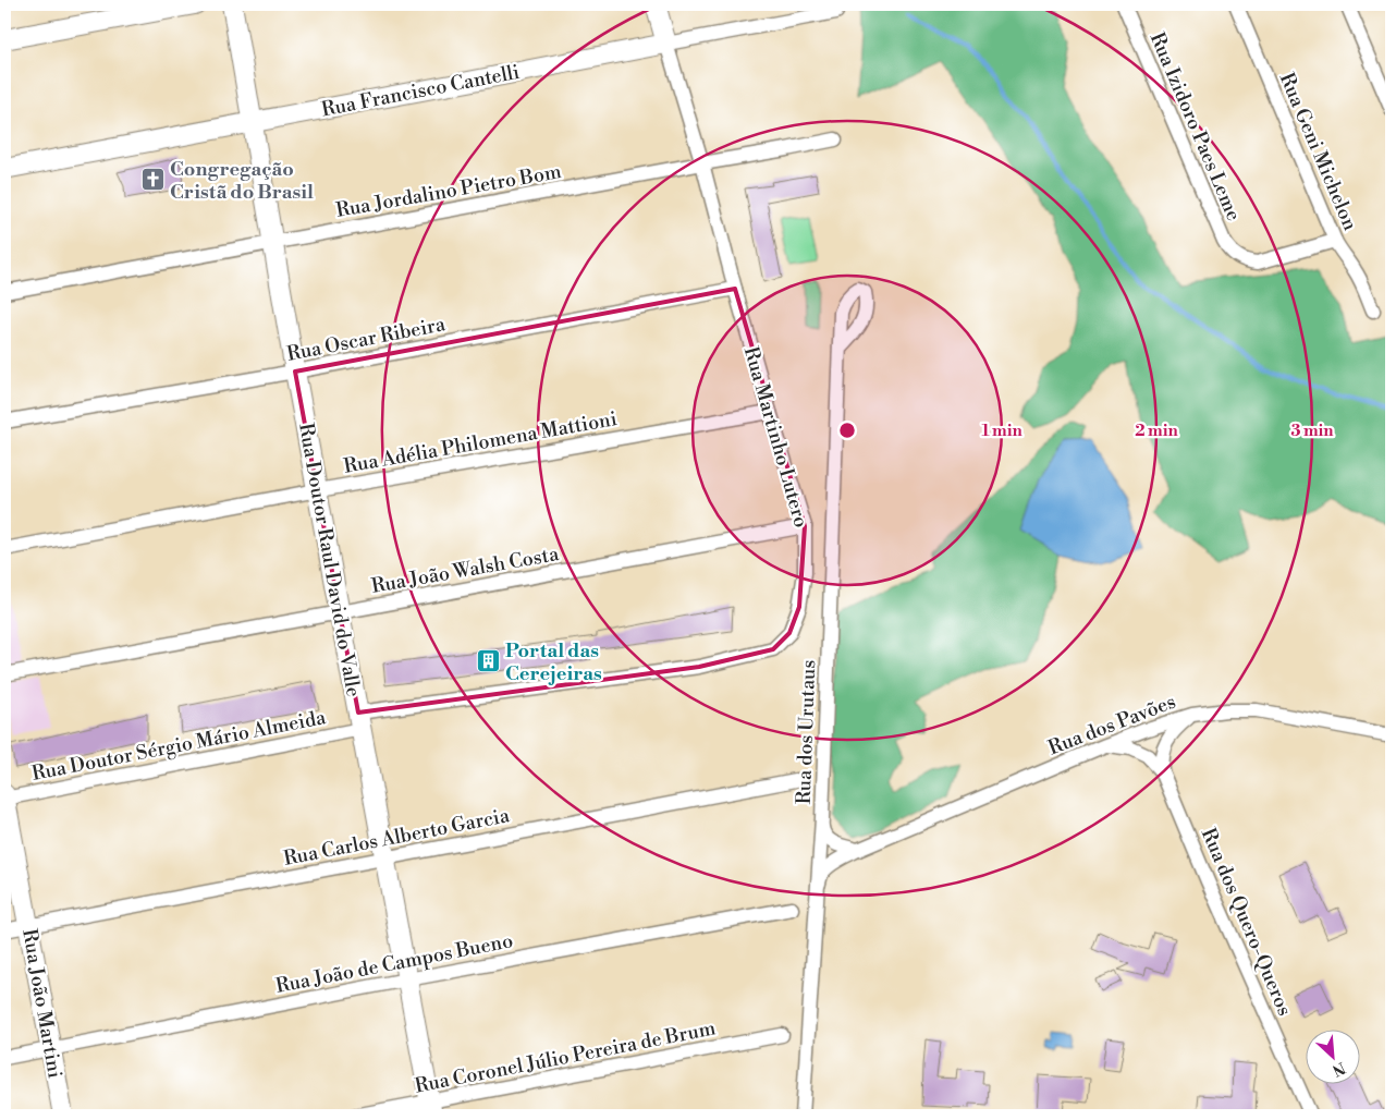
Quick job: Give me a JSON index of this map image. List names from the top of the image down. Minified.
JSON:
{"streets":{"street":["Rua Francisco Cantelli","Rua Izidoro Paes Leme","Rua Geni Michelon","Rua Jordalino Pietro Bom","Rua Oscar Ribeira","Rua Martinho Lutero","Rua Adélia Philomena Mattioni","Rua Doutor Raul David do Valle","Rua João Walsh Costa","Rua dos Pavões","Rua dos Urutaus","Rua Doutor Sérgio Mário Almeida","Rua Carlos Alberto Garcia","Rua dos Quero-Queros","Rua João de Campos Bueno","Rua João Martini","Rua Coronel Júlio Pereira de Brum"]},"crossings":[["Rua Francisco Cantelli","Rua Martinho Lutero"],["Rua Francisco Cantelli","Rua Doutor Raul David do Valle"],["Rua Izidoro Paes Leme","Rua Geni Michelon"],["Rua Jordalino Pietro Bom","Rua Martinho Lutero"],["Rua Jordalino Pietro Bom","Rua Doutor Raul David do Valle"],["Rua Oscar Ribeira","Rua Martinho Lutero"],["Rua Oscar Ribeira","Rua Doutor Raul David do Valle"],["Rua Martinho Lutero","Rua Adélia Philomena Mattioni"],["Rua Martinho Lutero","Rua Doutor Raul David do Valle"],["Rua Martinho Lutero","Rua João Walsh Costa"],["Rua Martinho Lutero","Rua Doutor Sérgio Mário Almeida"],["Rua Adélia Philomena Mattioni","Rua Doutor Raul David do Valle"],["Rua Doutor Raul David do Valle","Rua João Walsh Costa"],["Rua Doutor Raul David do Valle","Rua Doutor Sérgio Mário Almeida"],["Rua Doutor Raul David do Valle","Rua Carlos Alberto Garcia"],["Rua Doutor Raul David do Valle","Rua João de Campos Bueno"],["Rua Doutor Raul David do Valle","Rua Coronel Júlio Pereira de Brum"],["Rua dos Pavões","Rua dos Urutaus"],["Rua dos Pavões","Rua dos Quero-Queros"],["Rua Doutor Sérgio Mário Almeida","Rua João Martini"],["Rua Carlos Alberto Garcia","Rua João Martini"],["Rua João de Campos Bueno","Rua João Martini"]],"places":{"church":["Congregação Cristã do Brasil"],"building":["Portal das Cerejeiras"]},"north":"bottom right","rings":["1 min","2 min","3 min"]}
